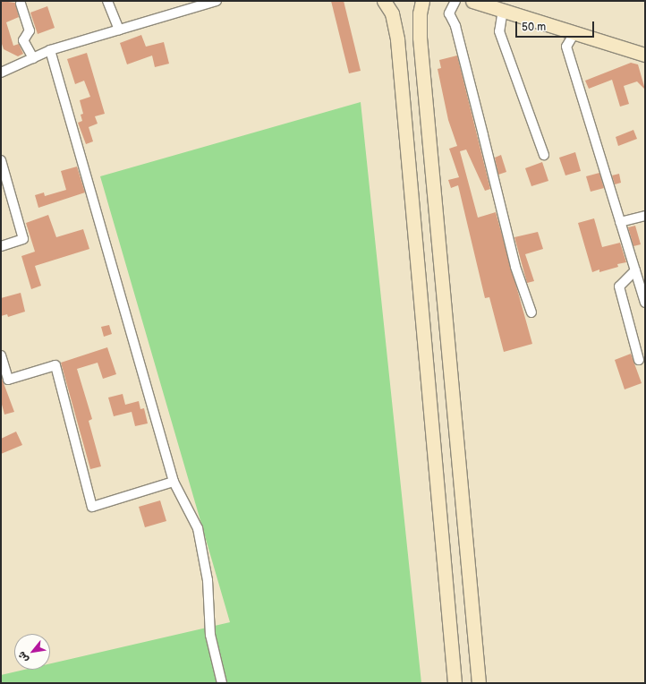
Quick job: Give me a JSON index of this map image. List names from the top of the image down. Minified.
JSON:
{"scale_bar":"50 m","north":"bottom left"}
